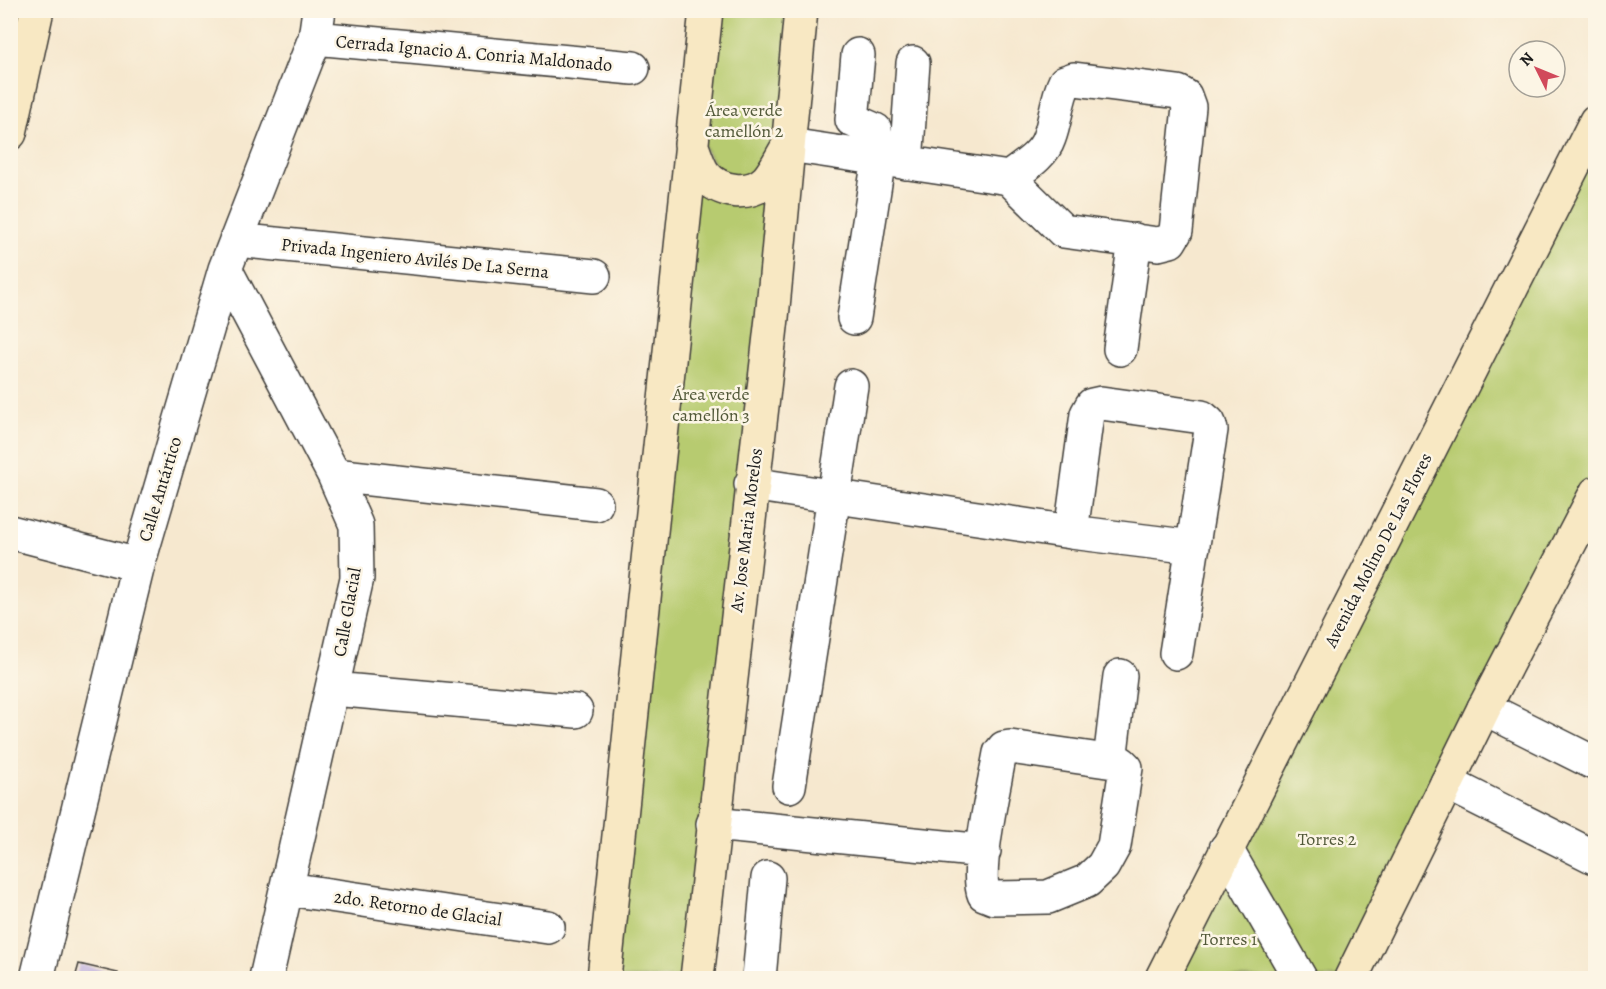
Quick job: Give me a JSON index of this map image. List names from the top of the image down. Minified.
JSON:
{"streets":{"main road":["Av. Jose Maria Morelos","Avenida Molino De Las Flores"],"street":["Cerrada Ignacio A. Conria Maldonado","Privada Ingeniero Avilés De La Serna","Calle Antártico","Calle Glacial","2do. Retorno de Glacial"]},"crossings":[["Cerrada Ignacio A. Conria Maldonado","Calle Antártico"],["Privada Ingeniero Avilés De La Serna","Calle Antártico"],["Privada Ingeniero Avilés De La Serna","Calle Glacial"],["Calle Antártico","Calle Glacial"],["Calle Glacial","2do. Retorno de Glacial"]],"parks":["Área verde camellón 2","Área verde camellón 3","Torres 2","Torres 1"],"north":"top left"}
